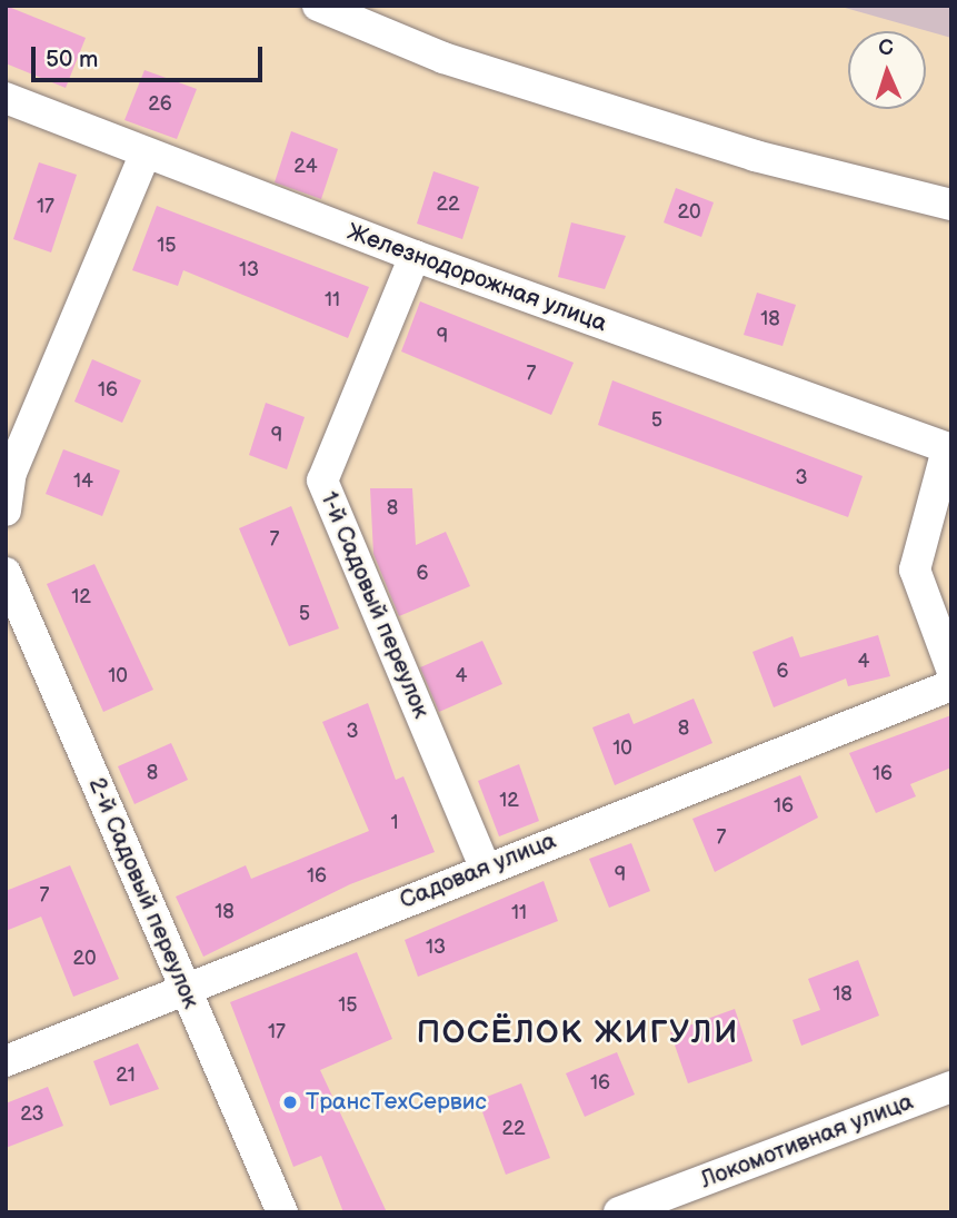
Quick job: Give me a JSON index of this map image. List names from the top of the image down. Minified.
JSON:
{"streets":{"street":["Железнодорожная улица","1-й Садовый переулок","Садовая улица","2-й Садовый переулок","Локомотивная улица"]},"crossings":[["Железнодорожная улица","1-й Садовый переулок"],["1-й Садовый переулок","Садовая улица"],["Садовая улица","2-й Садовый переулок"]],"districts":["ПОСЁЛОК ЖИГУЛИ"],"places":["ТрансТехСервис"],"house_numbers":["26","24","22","17","20","15","13","11","18","9","7","16","5","9","3","14","8","7","6","12","5","4","6","10","4","8","3","10","8","16","12","16","1","7","9","16","7","18","11","13","20","18","15","17","21","16","23","22"],"scale_bar":"50 m","north":"top"}
